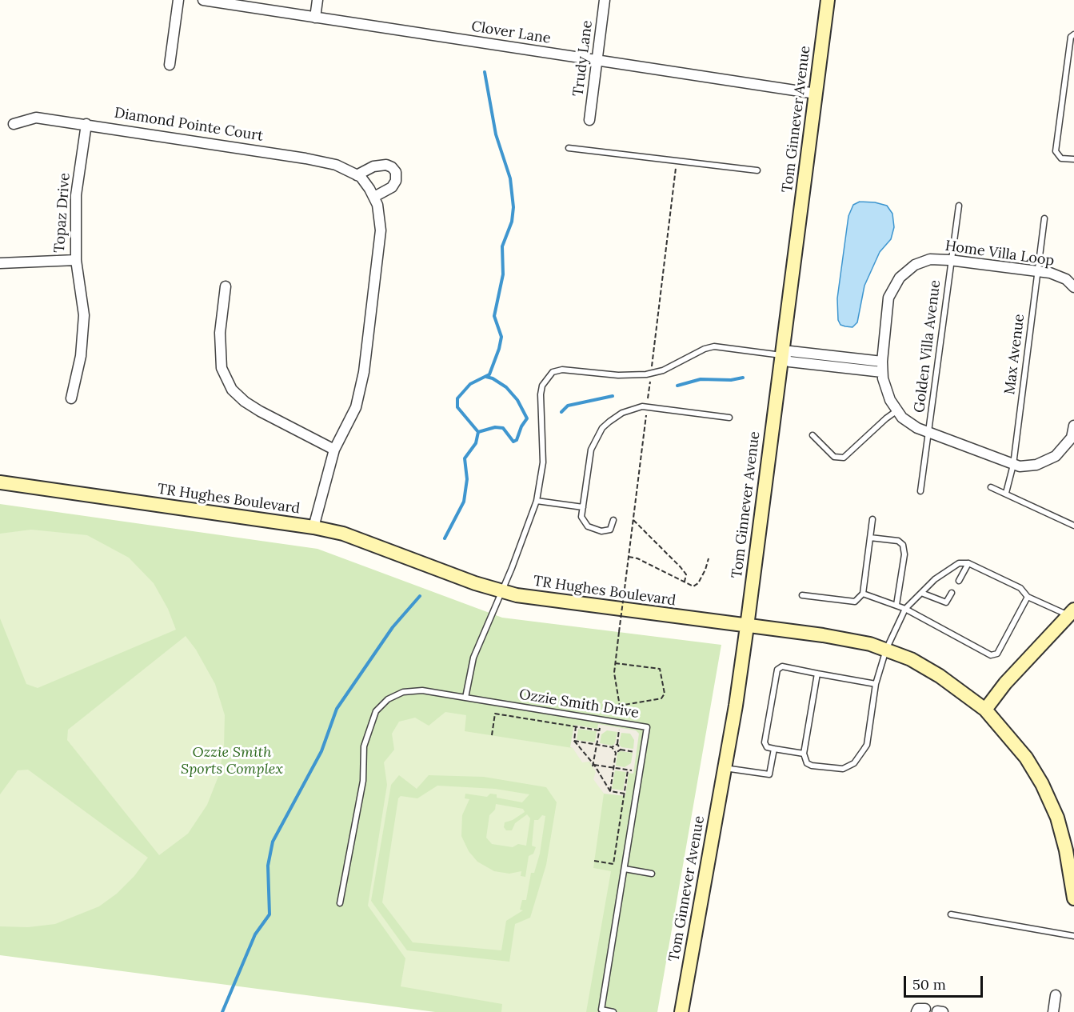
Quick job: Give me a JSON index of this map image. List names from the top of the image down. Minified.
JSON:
{"streets":{"main road":["Tom Ginnever Avenue","TR Hughes Boulevard"],"street":["Clover Lane","Trudy Lane","Diamond Pointe Court","Topaz Drive","Home Villa Loop"],"lane":["Golden Villa Avenue","Max Avenue","Ozzie Smith Drive"]},"crossings":[["Clover Lane","Trudy Lane"],["Clover Lane","Tom Ginnever Avenue"],["Tom Ginnever Avenue","TR Hughes Boulevard"],["Diamond Pointe Court","Topaz Drive"],["Diamond Pointe Court","TR Hughes Boulevard"],["Home Villa Loop","Golden Villa Avenue"],["Home Villa Loop","Max Avenue"]],"parks":["Ozzie Smith Sports Complex"],"scale_bar":"50 m"}
